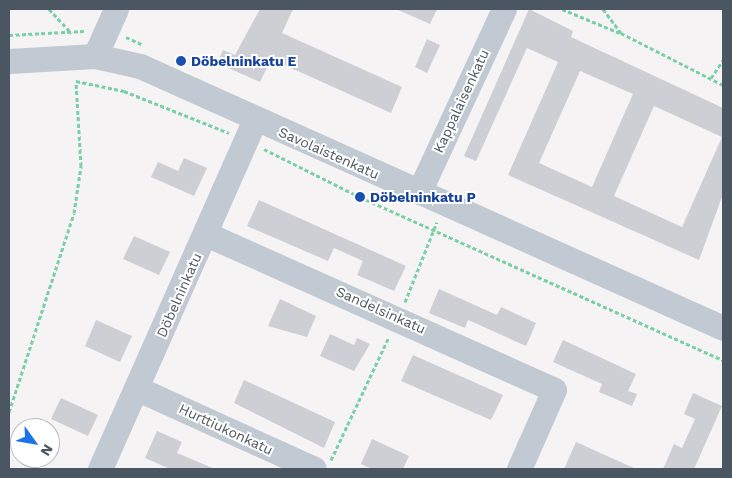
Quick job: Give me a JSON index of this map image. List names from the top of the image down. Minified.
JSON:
{"streets":{"street":["Kappalaisenkatu","Savolaistenkatu","Döbelninkatu","Sandelsinkatu","Hurttiukonkatu"]},"crossings":[["Kappalaisenkatu","Savolaistenkatu"],["Savolaistenkatu","Döbelninkatu"],["Döbelninkatu","Sandelsinkatu"],["Döbelninkatu","Hurttiukonkatu"]],"places":["Döbelninkatu E","Döbelninkatu P"],"north":"bottom right"}
